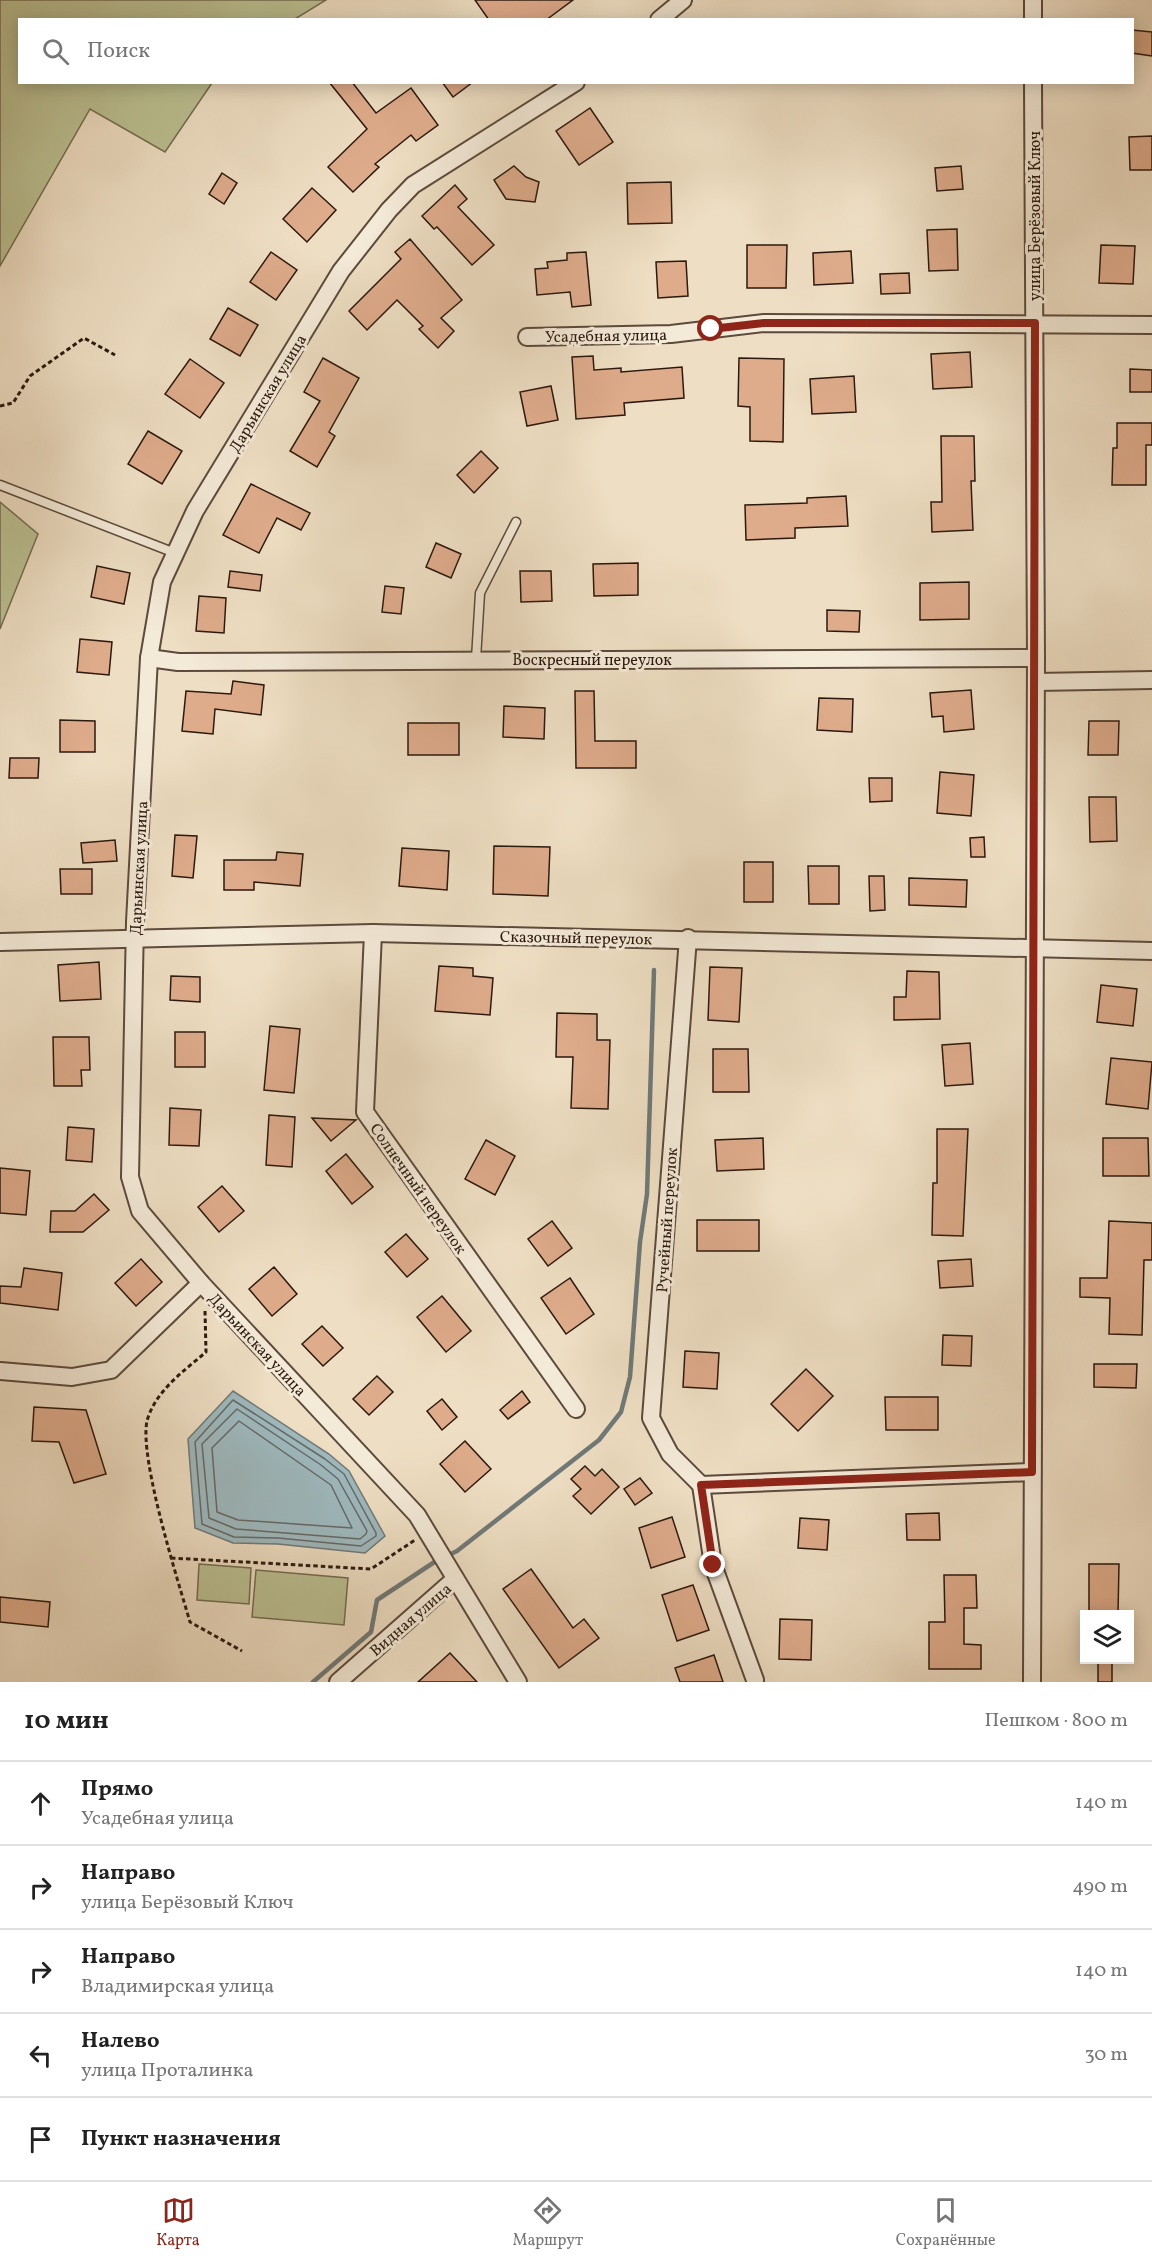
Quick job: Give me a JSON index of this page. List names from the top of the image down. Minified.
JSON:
{"streets":{"street":["улица Берёзовый Ключ","Усадебная улица","Дарьинская улица","Воскресный переулок","Сказочный переулок","Солнечный переулок","Ручейный переулок","Видная улица"]},"crossings":[["улица Берёзовый Ключ","Усадебная улица"],["улица Берёзовый Ключ","Воскресный переулок"],["улица Берёзовый Ключ","Сказочный переулок"],["Дарьинская улица","Воскресный переулок"],["Дарьинская улица","Сказочный переулок"],["Дарьинская улица","Видная улица"],["Сказочный переулок","Солнечный переулок"],["Сказочный переулок","Ручейный переулок"]],"page":{"search":"Поиск","heading":["10 мин","Пешком · 800 m"],"list":[["Прямо","Усадебная улица","140 m"],["Направо","улица Берёзовый Ключ","490 m"],["Направо","Владимирская улица","140 m"],["Налево","улица Проталинка","30 m"],"Пункт назначения"],"nav":["Карта","Маршрут","Сохранённые"]}}
